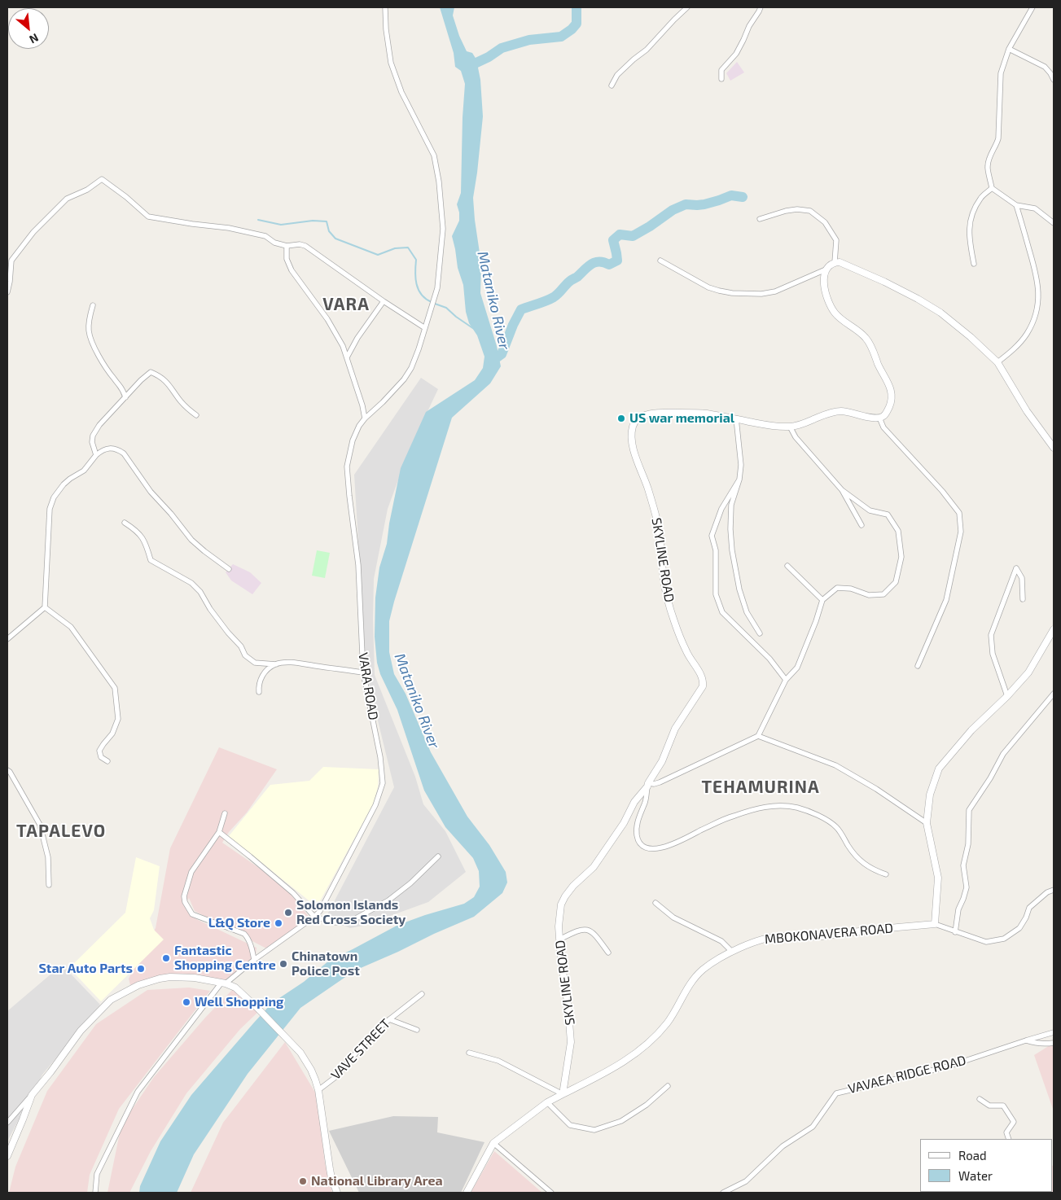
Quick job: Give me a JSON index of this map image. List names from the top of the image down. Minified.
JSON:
{"streets":{"street":["SKYLINE ROAD","VARA ROAD","MBOKONAVERA ROAD","VAVE STREET","VAVAEA RIDGE ROAD"]},"crossings":[["SKYLINE ROAD","MBOKONAVERA ROAD"]],"districts":["VARA","TEHAMURINA","TAPALEVO"],"water":["Mataniko River"],"places":["US war memorial","Solomon Islands Red Cross Society","L&Q Store","Fantastic Shopping Centre","Chinatown Police Post","Star Auto Parts","Well Shopping","National Library Area"],"legend":["Road","Water"],"north":"bottom right"}
